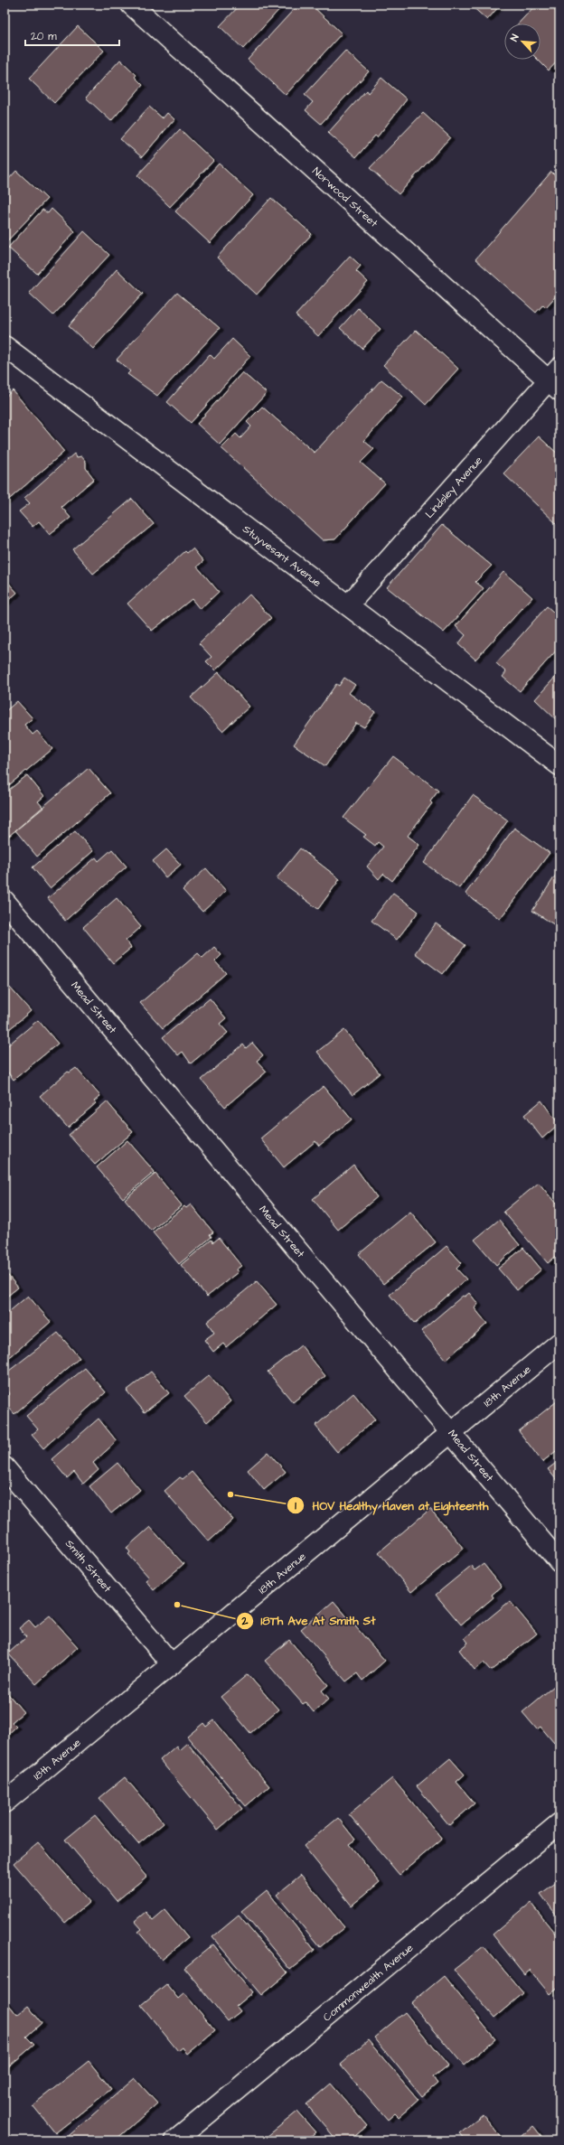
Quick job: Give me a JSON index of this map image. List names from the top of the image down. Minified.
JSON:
{"streets":{"street":["Norwood Street","Lindsley Avenue","Stuyvesant Avenue","Mead Street","18th Avenue","Smith Street","Commonwealth Avenue"]},"crossings":[["Norwood Street","Lindsley Avenue"],["Lindsley Avenue","Stuyvesant Avenue"],["Mead Street","18th Avenue"],["18th Avenue","Smith Street"]],"places":["HOV Healthy Haven at Eighteenth","18Th Ave At Smith St"],"scale_bar":"20 m","north":"top left"}
